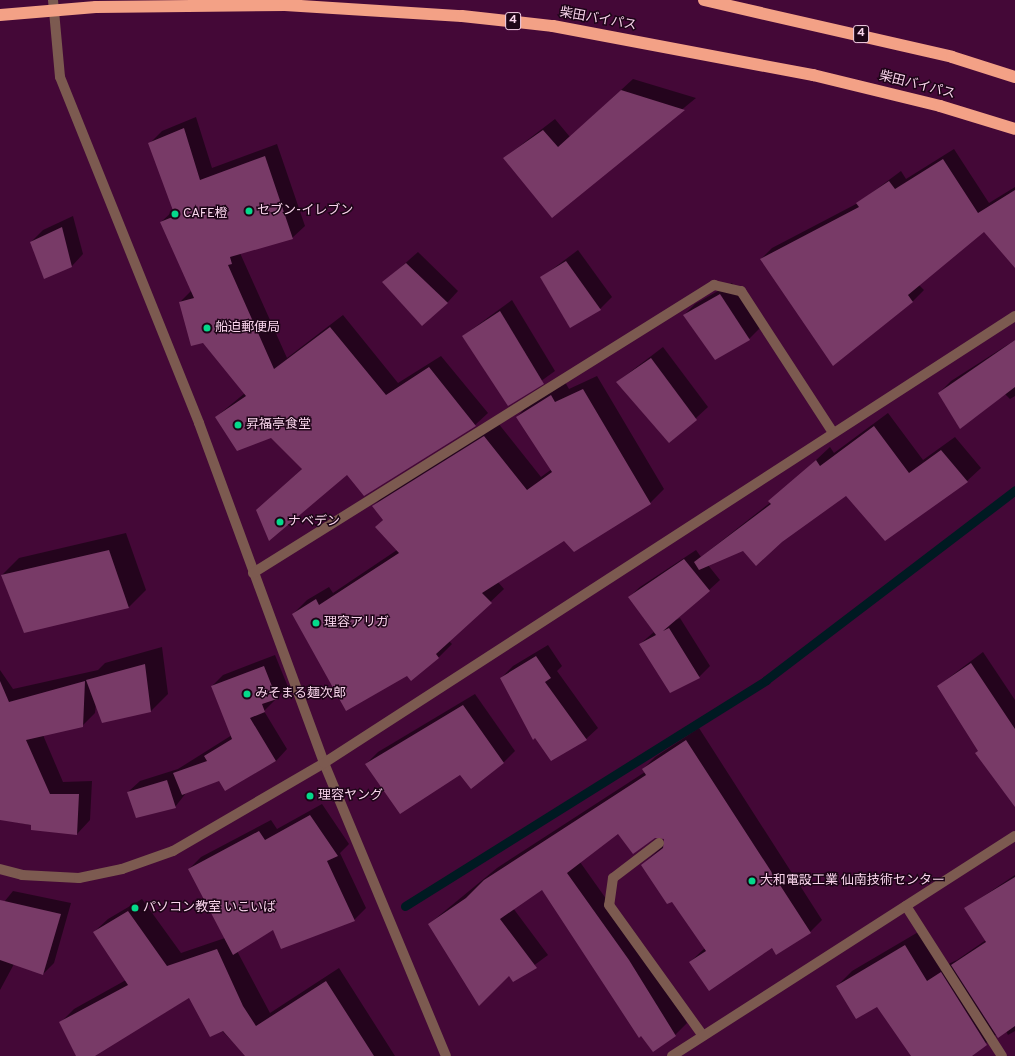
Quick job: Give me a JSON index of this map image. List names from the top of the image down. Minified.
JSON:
{"streets":{"highway":["柴田バイパス","4"]},"places":["セブン-イレブン","CAFE橙","船迫郵便局","昇福亭食堂","ナベデン","理容アリガ","みそまる麺次郎","理容ヤング","大和電設工業 仙南技術センター","パソコン教室 いこいば"]}
